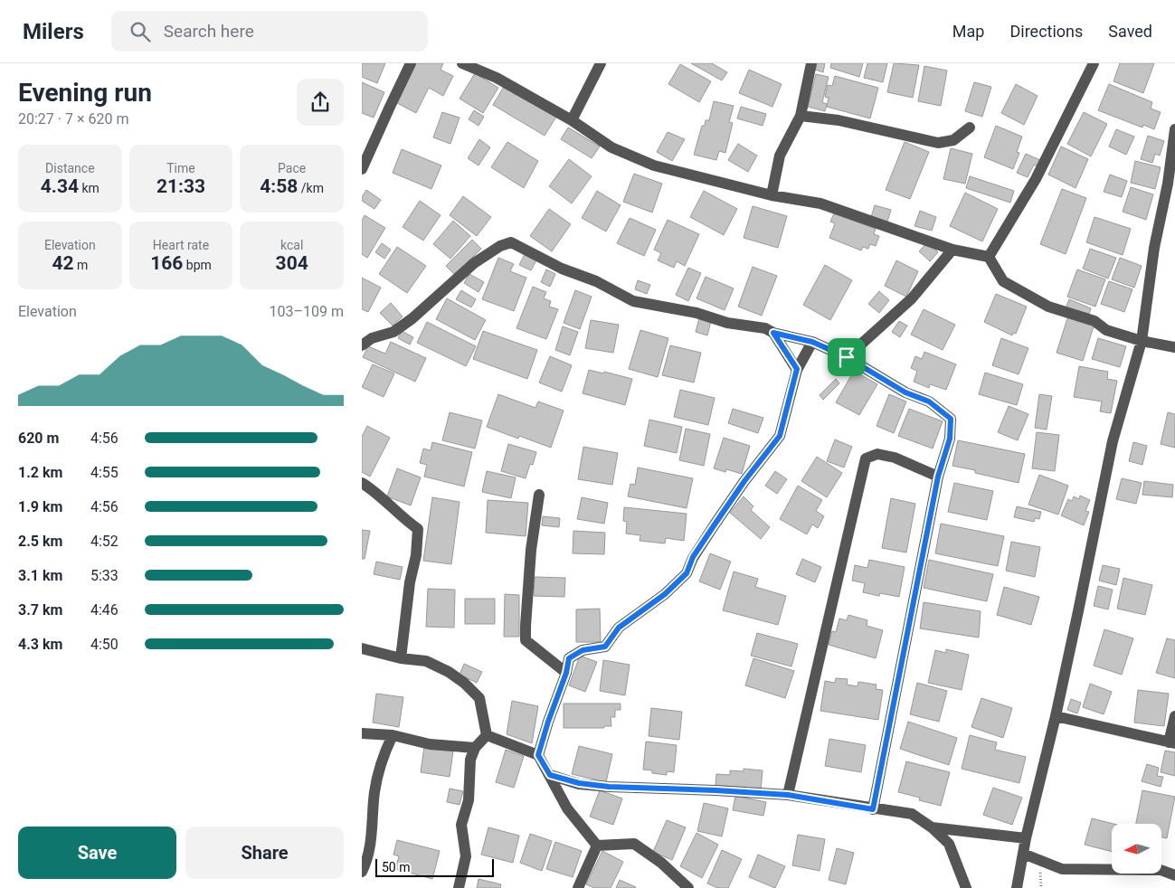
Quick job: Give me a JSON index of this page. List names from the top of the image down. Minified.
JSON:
{"scale_bar":"50 m","north":"left","page":{"header":"Milers","search":"Search here","nav":["Map","Directions","Saved"],"heading":["Evening run","20:27 · 7 × 620 m"],"stats":[["Distance","4.34 km"],["Time","21:33"],["Pace","4:58 /km"],["Elevation","42 m"],["Heart rate","166 bpm"],["kcal","304"]],"chart":["Elevation","103–109 m"],"list":[{"name":"620 m","note":"4:56"},{"name":"1.2 km","note":"4:55"},{"name":"1.9 km","note":"4:56"},{"name":"2.5 km","note":"4:52"},{"name":"3.1 km","note":"5:33"},{"name":"3.7 km","note":"4:46"},{"name":"4.3 km","note":"4:50"}],"buttons":["Save","Share"],"scale":"50 m"}}
